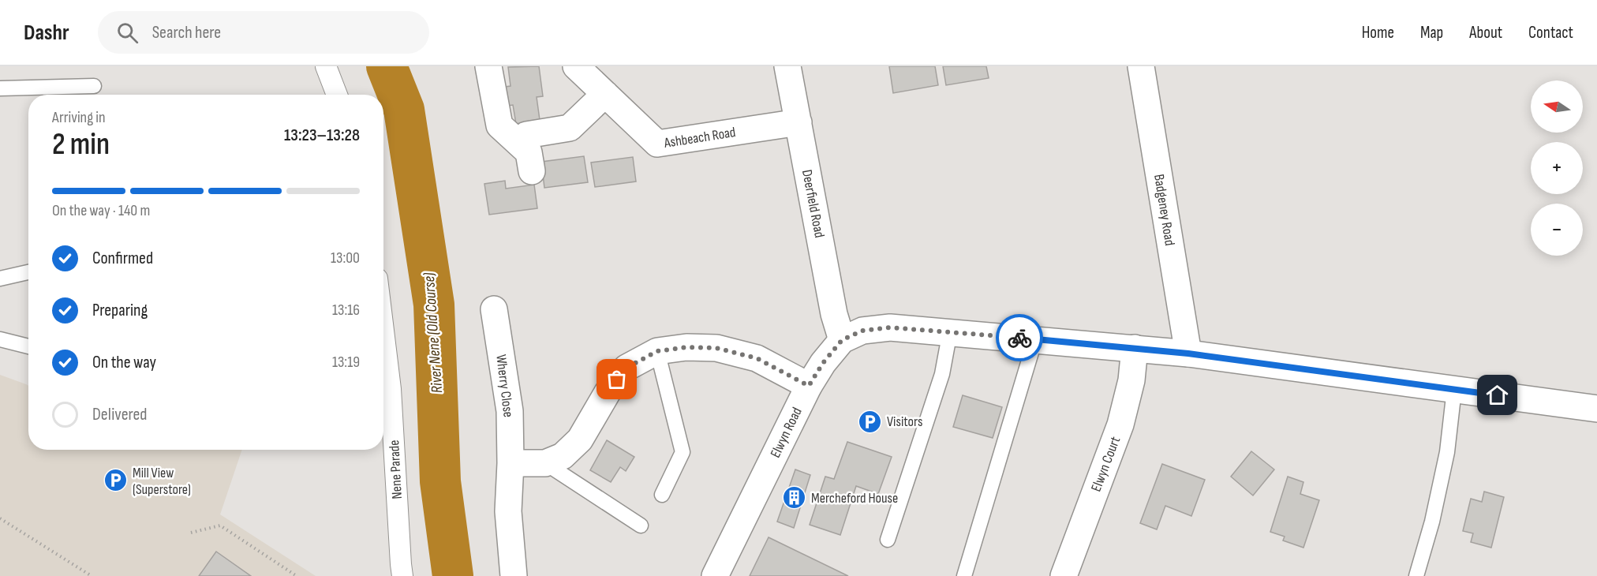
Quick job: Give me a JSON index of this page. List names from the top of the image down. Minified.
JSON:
{"streets":{"street":["Ashbeach Road","Deerfield Road","Badgeney Road","Wherry Close","Elwyn Road","Elwyn Court","Nene Parade"]},"crossings":[["Ashbeach Road","Deerfield Road"],["Deerfield Road","Elwyn Road"],["Badgeney Road","Elwyn Road"],["Elwyn Road","Elwyn Court"]],"water":["River Nene (Old Course)"],"places":{"parking":["Visitors","Mill View (Superstore)"],"building":["Mercheford House"]},"north":"left","page":{"header":"Dashr","search":"Search here","nav":["Home","Map","About","Contact"],"map_buttons":["+","−"],"heading":["2 min","Arriving in","13:23–13:28"],"bar":"On the way · 140 m","list":[["Confirmed","13:00"],["Preparing","13:16"],["On the way","13:19"],"Delivered"]}}
